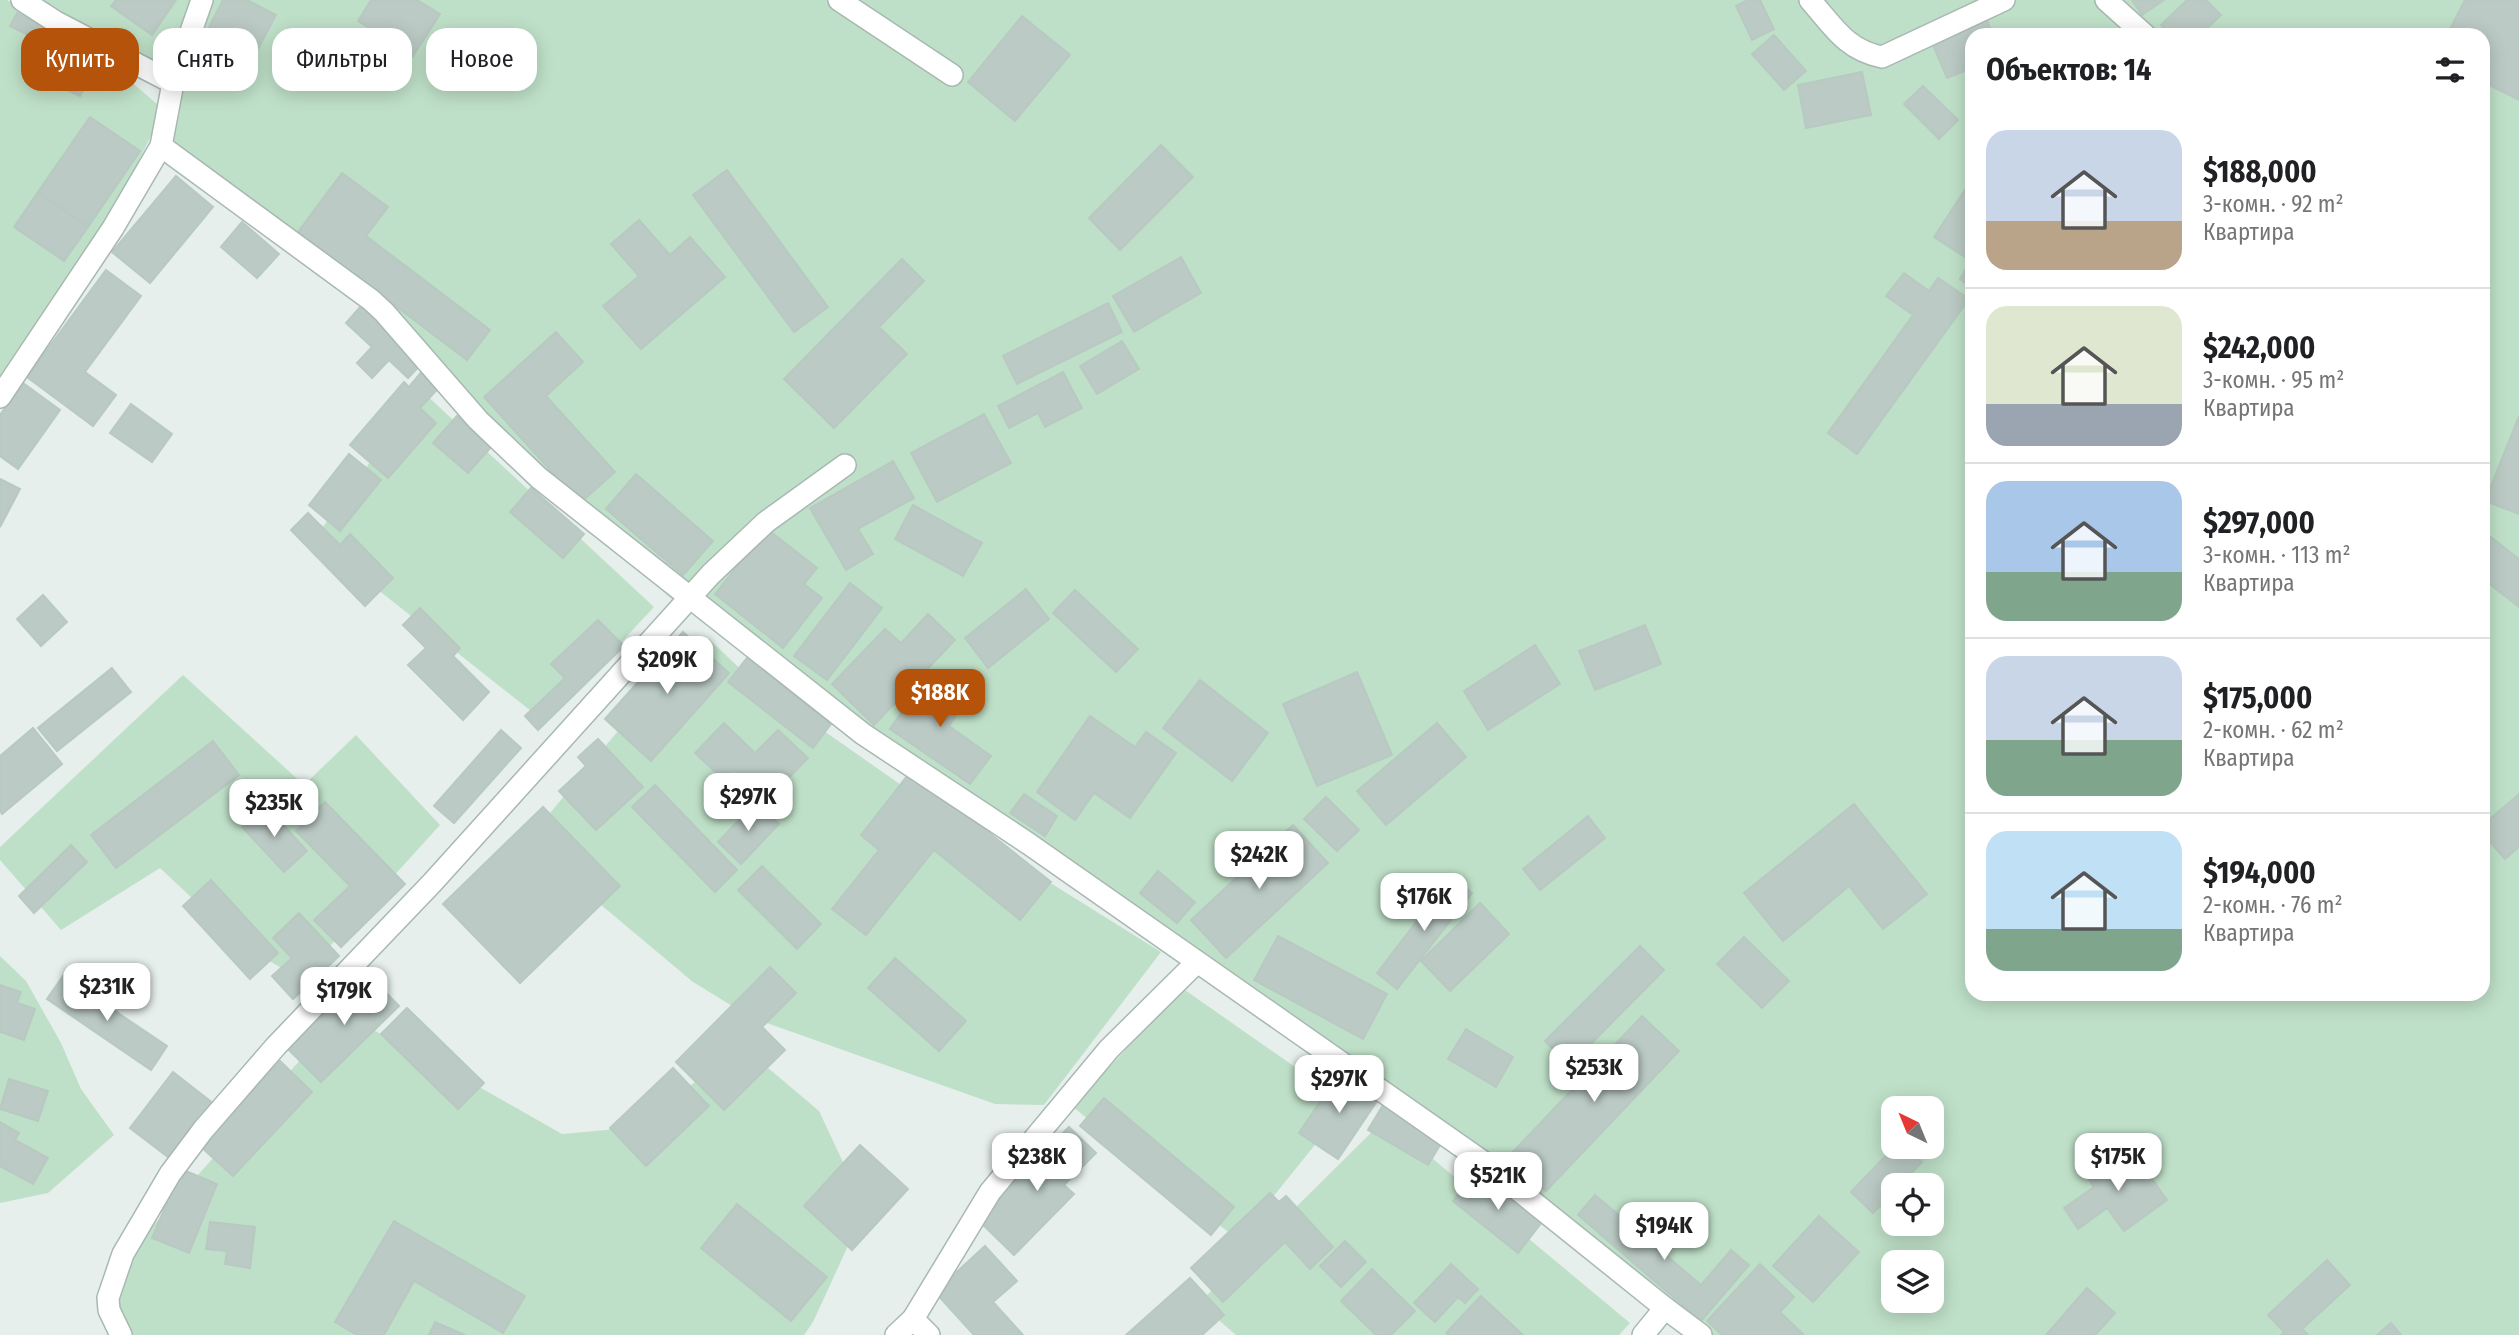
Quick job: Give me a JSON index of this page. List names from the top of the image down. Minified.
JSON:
{"north":"top left","page":{"chip":["Купить","Снять","Фильтры","Новое"],"heading":"Объектов: 14","list":[{"name":"$188,000","note":"3-комн. · 92 m² · Квартира"},{"name":"$242,000","note":"3-комн. · 95 m² · Квартира"},{"name":"$297,000","note":"3-комн. · 113 m² · Квартира"},{"name":"$175,000","note":"2-комн. · 62 m² · Квартира"},{"name":"$194,000","note":"2-комн. · 76 m² · Квартира"}],"price":["$209K","$188K","$297K","$235K","$242K","$176K","$231K","$179K","$253K","$297K","$238K","$175K","$521K","$194K"]}}
